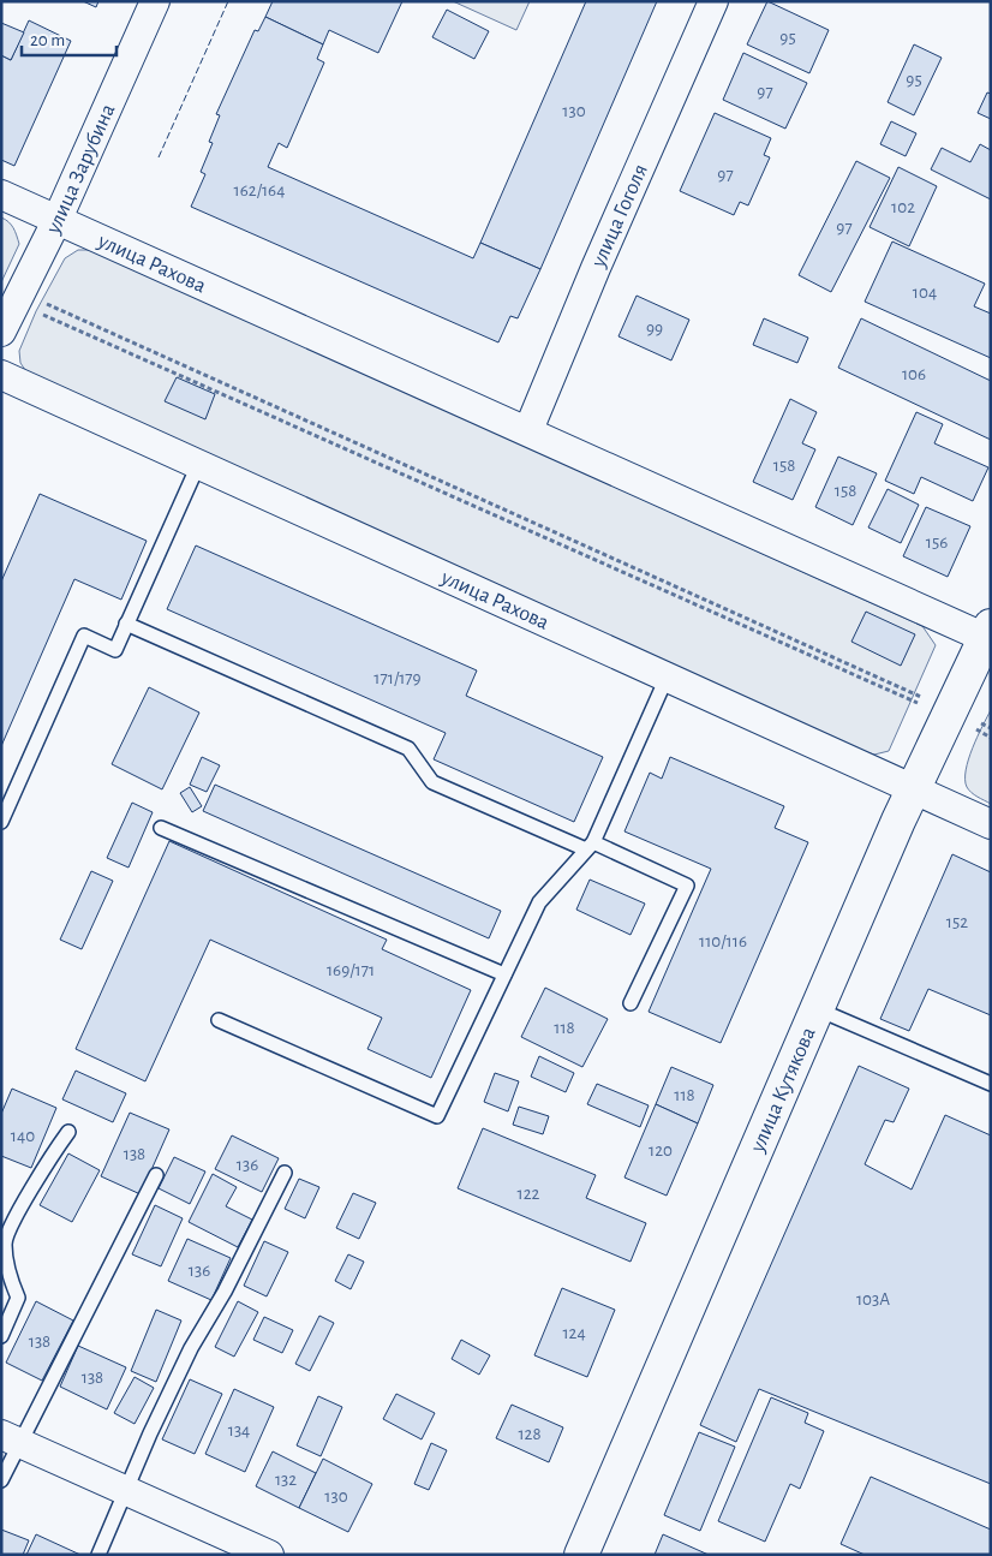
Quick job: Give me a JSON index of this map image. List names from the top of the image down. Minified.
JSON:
{"streets":{"street":["улица Зарубина","улица Гоголя","улица Рахова","улица Кутякова"]},"crossings":[["улица Зарубина","улица Рахова"],["улица Гоголя","улица Рахова"],["улица Рахова","улица Кутякова"]],"house_numbers":["95","95","97","130","97","162/164","102","97","104","99","106","158","158","156","171/179","152","110/116","169/171","118","118","140","120","138","136","122","136","103А","124","138","138","134","128","132","130"],"scale_bar":"20 m"}
